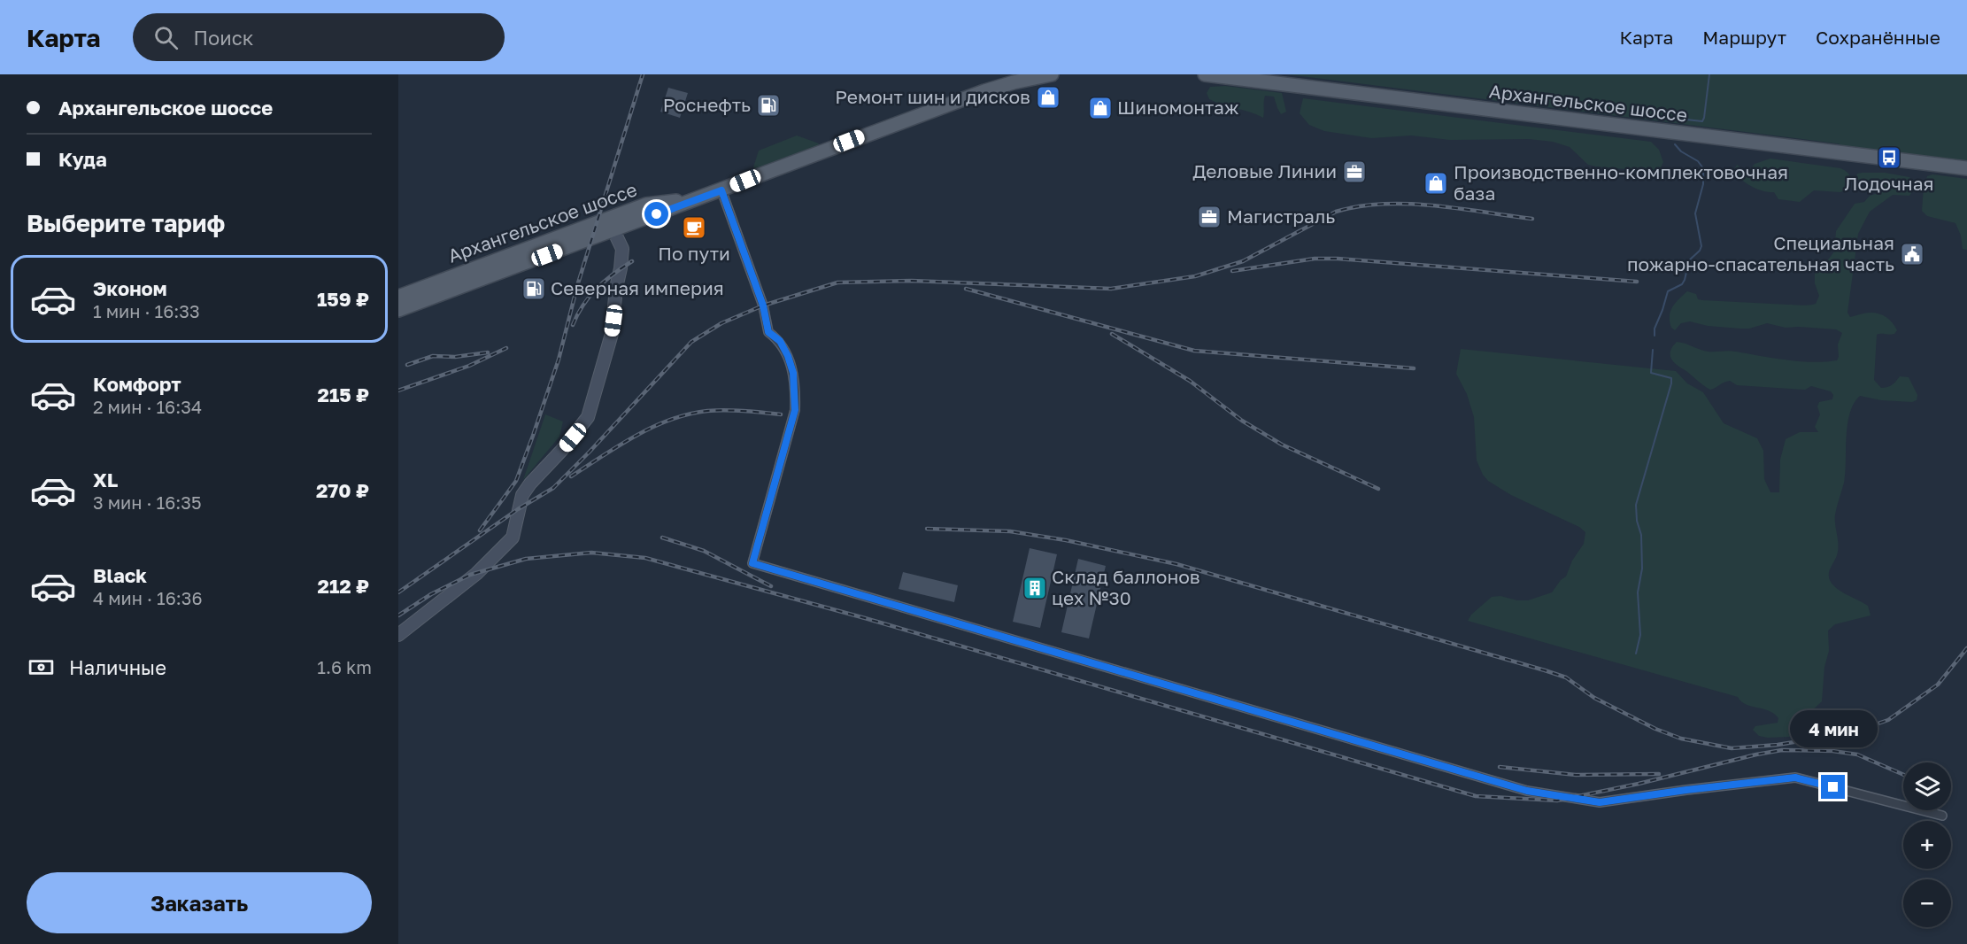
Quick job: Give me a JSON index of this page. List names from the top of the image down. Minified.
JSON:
{"streets":{"main road":["Архангельское шоссе"]},"places":{"shop":["Ремонт шин и дисков","Шиномонтаж","Производственно-комплектовочная база"],"fuel station":["Роснефть","Северная империя"],"bus stop":["Лодочная"],"office":["Деловые Линии","Магистраль"],"cafe":["По пути"],"public building":["Специальная пожарно-спасательная часть"],"building":["Склад баллонов цех №30"]},"page":{"header":"Карта","search":"Поиск","nav":["Карта","Маршрут","Сохранённые"],"banner":["Архангельское шоссе","Куда"],"heading":"Выберите тариф","list":[{"name":"Эконом","note":"1 мин · 16:33","value":"159 ₽"},{"name":"Комфорт","note":"2 мин · 16:34","value":"215 ₽"},{"name":"XL","note":"3 мин · 16:35","value":"270 ₽"},{"name":"Black","note":"4 мин · 16:36","value":"212 ₽"}],"pay":["Наличные","1.6 km"],"bubble":"4 мин","map_buttons":["+","−"],"buttons":"Заказать"}}
